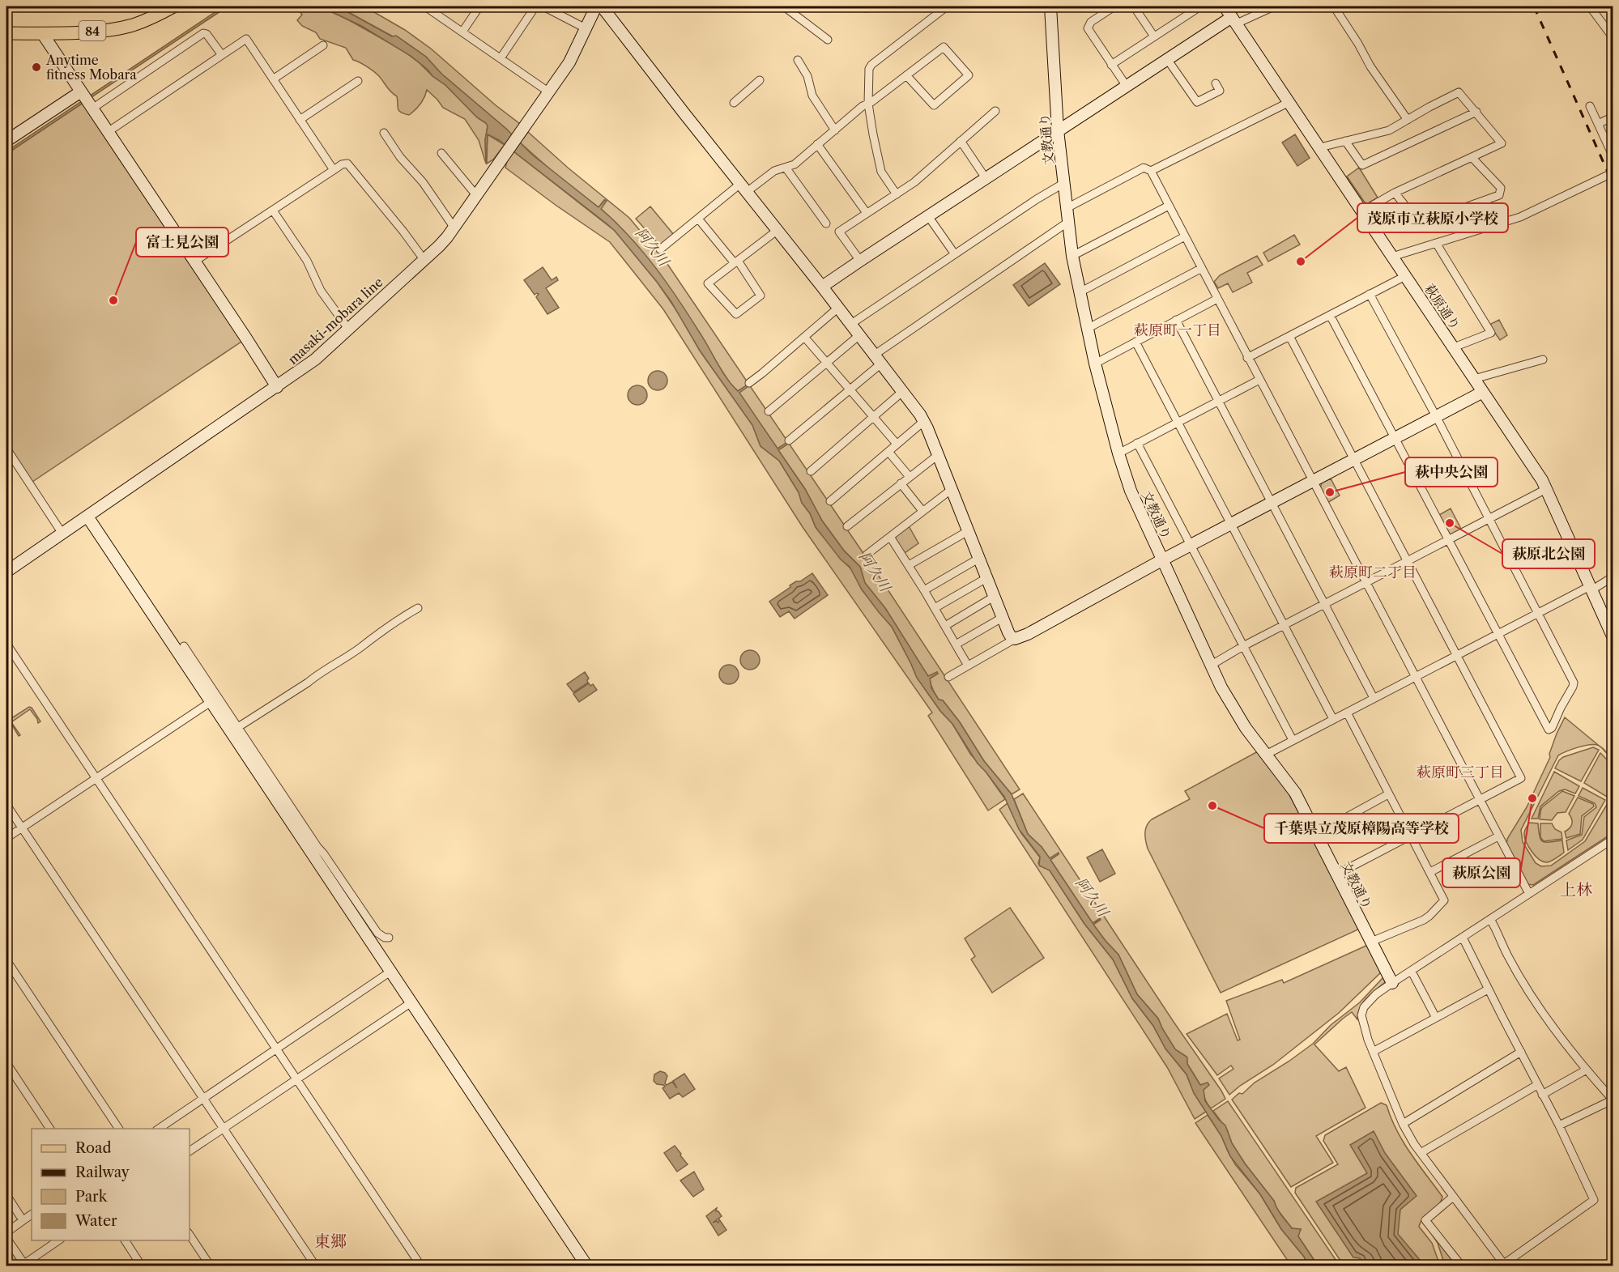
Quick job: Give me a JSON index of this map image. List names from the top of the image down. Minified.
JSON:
{"streets":{"main road":["84"],"street":["文教通り","萩原通り","masaki-mobara line"]},"districts":["萩原町一丁目","萩原町二丁目","萩原町三丁目","上林","東郷"],"water":["阿久川"],"places":["Anytime fitness Mobara","茂原市立萩原小学校","富士見公園","萩中央公園","萩原北公園","萩原公園","千葉県立茂原樟陽高等学校"],"legend":["Road","Railway","Park","Water"]}
